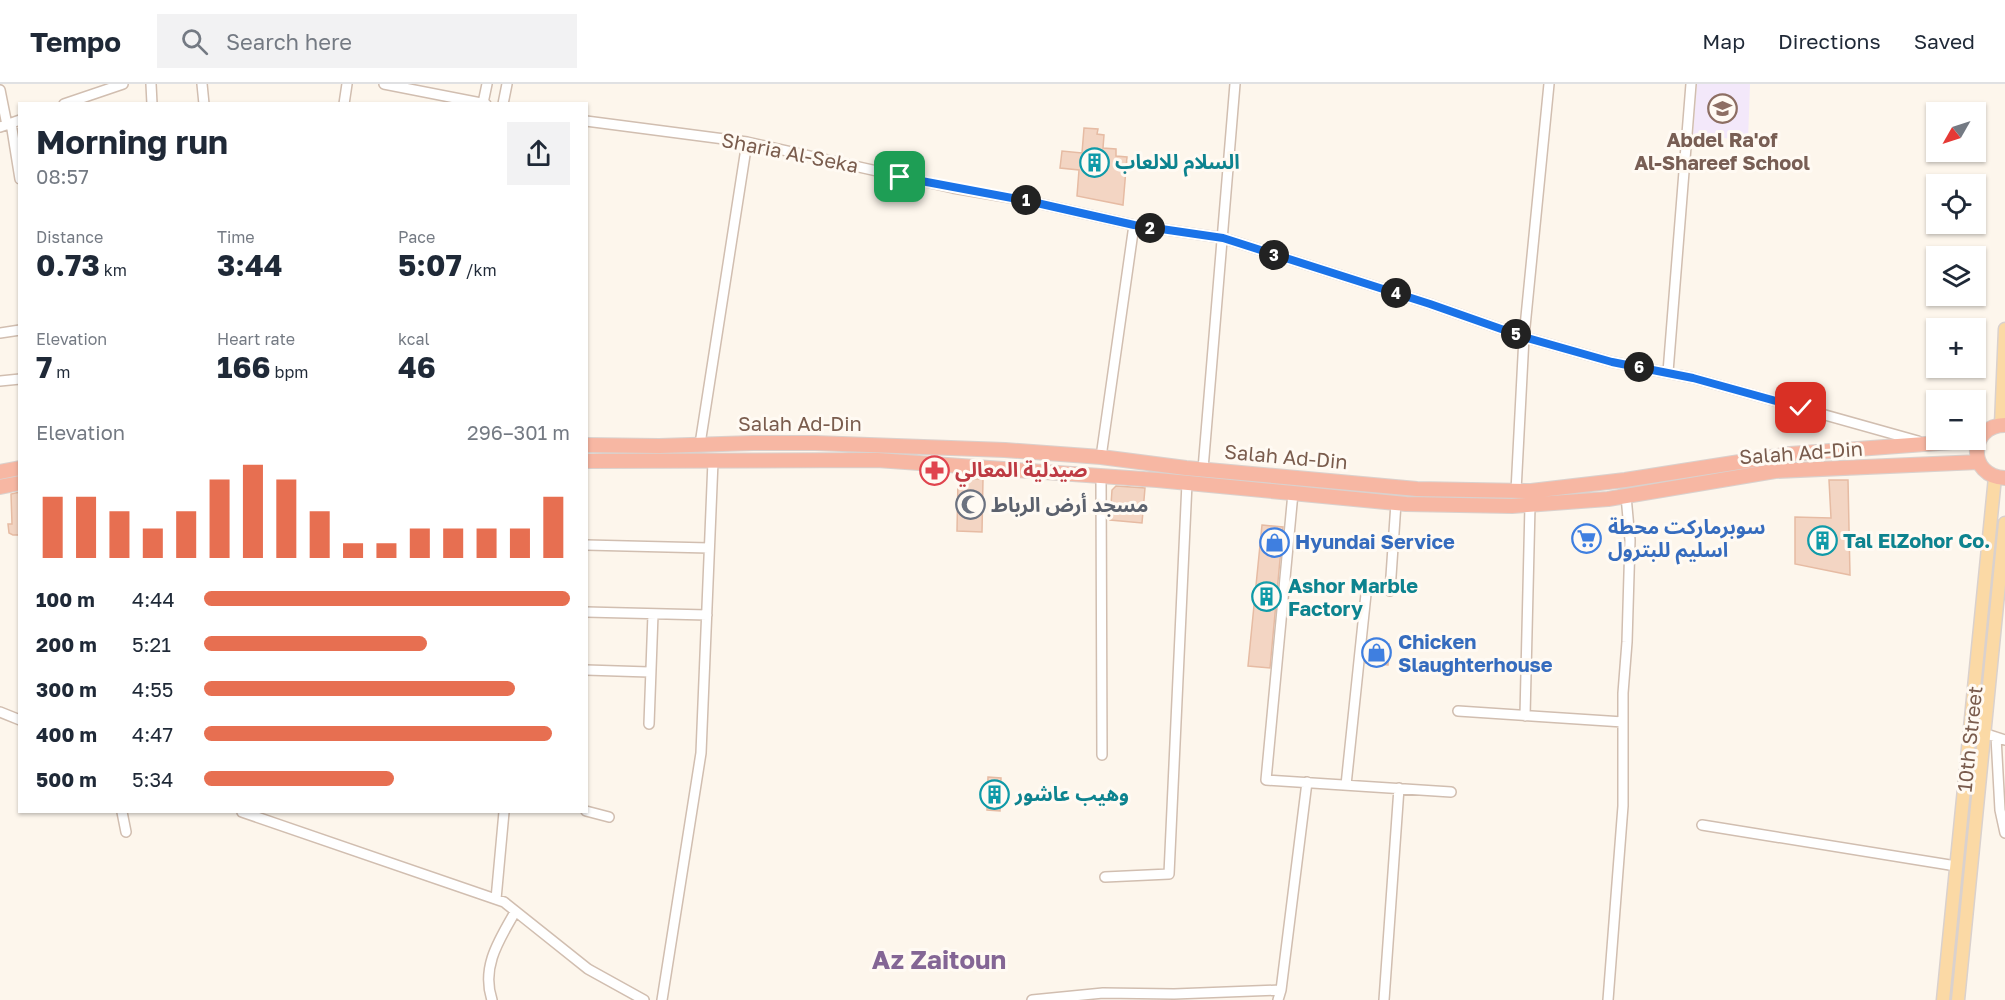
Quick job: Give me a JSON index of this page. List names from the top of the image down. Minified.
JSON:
{"streets":{"highway":["Salah Ad-Din"],"main road":["10th Street"],"street":["Sharia Al-Seka"]},"districts":["Az Zaitoun"],"places":{"school or university":["Abdel Ra'of Al-Shareef School"],"building":["السلام للالعاب","Tal ElZohor Co.","Ashor Marble Factory","وهيب عاشور"],"pharmacy":["صيدلية المعالي"],"mosque":["مسجد أرض الرباط"],"supermarket":["سوبرماركت محطة اسليم للبترول"],"shop":["Hyundai Service","Chicken Slaughterhouse"]},"north":"bottom left","page":{"header":"Tempo","search":"Search here","nav":["Map","Directions","Saved"],"map_buttons":["+","−"],"heading":["Morning run","08:57"],"pins":["1","2","3","4","5","6"],"stats":[["Distance","0.73 km"],["Time","3:44"],["Pace","5:07 /km"],["Elevation","7 m"],["Heart rate","166 bpm"],["kcal","46"]],"chart":["Elevation","296–301 m"],"list":[{"name":"100 m","note":"4:44"},{"name":"200 m","note":"5:21"},{"name":"300 m","note":"4:55"},{"name":"400 m","note":"4:47"},{"name":"500 m","note":"5:34"}]}}
